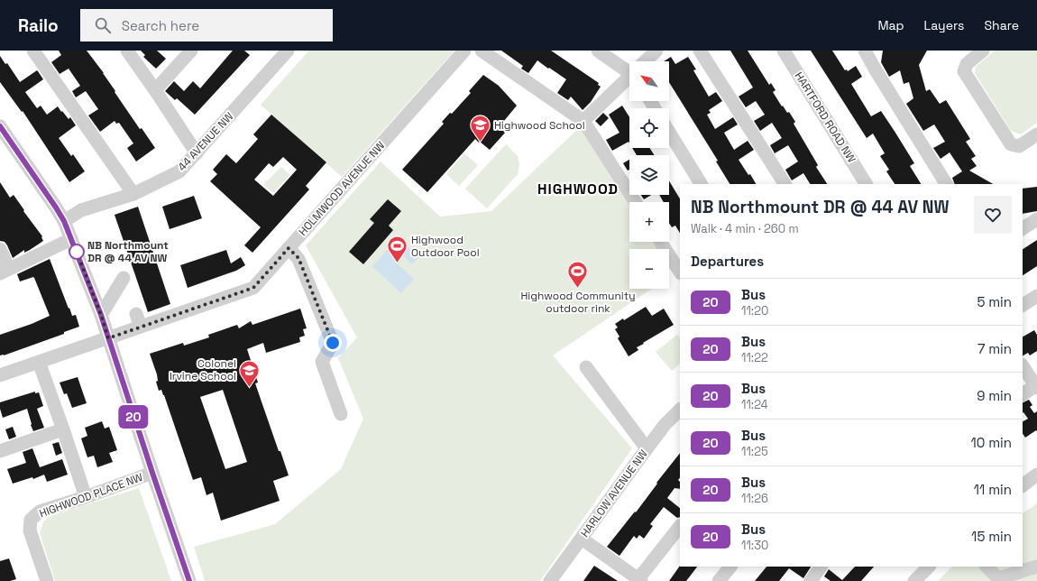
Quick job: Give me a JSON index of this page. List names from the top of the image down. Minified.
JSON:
{"streets":{"street":["HARTFORD ROAD NW","44 AVENUE NW","HOLMWOOD AVENUE NW","HARLOW AVENUE NW","HIGHWOOD PLACE NW"]},"districts":["HIGHWOOD"],"places":{"school or university":["Highwood School","Colonel Irvine School"],"other":["NB Northmount DR @ 44 AV NW"],"sports":["Highwood Outdoor Pool","Highwood Community outdoor rink"]},"lines":["bus line 20"],"north":"top left","page":{"header":"Railo","search":"Search here","nav":["Map","Layers","Share"],"on_map":"20","map_buttons":["+","−"],"heading":[["NB Northmount DR @ 44 AV NW","Walk · 4 min · 260 m"],"Departures"],"list":[{"mark":"20","name":"Bus","note":"11:20","value":"5 min"},{"mark":"20","name":"Bus","note":"11:22","value":"7 min"},{"mark":"20","name":"Bus","note":"11:24","value":"9 min"},{"mark":"20","name":"Bus","note":"11:25","value":"10 min"},{"mark":"20","name":"Bus","note":"11:26","value":"11 min"},{"mark":"20","name":"Bus","note":"11:30","value":"15 min"}]}}
